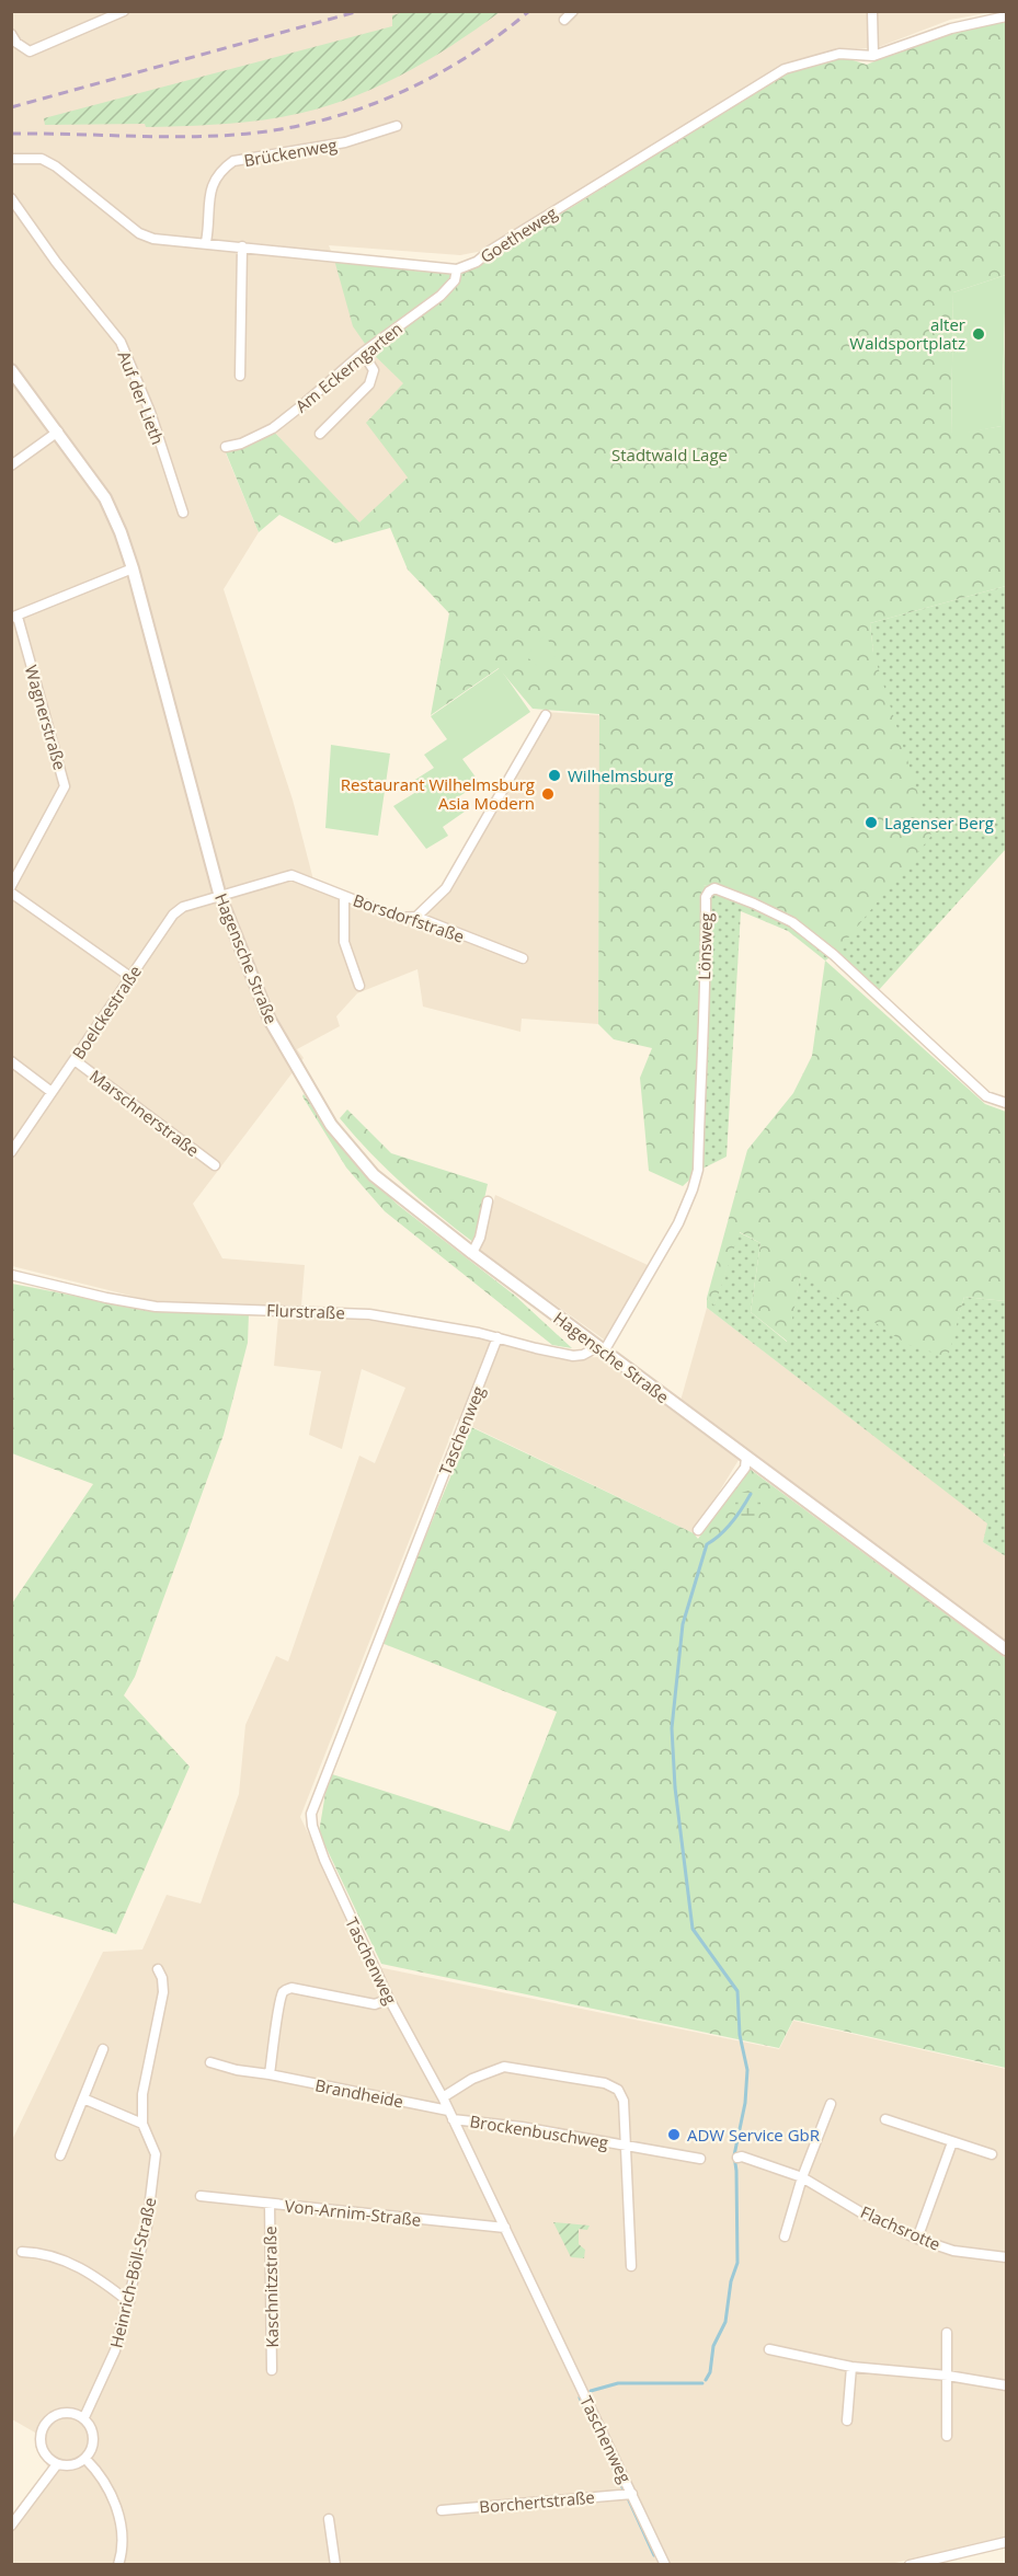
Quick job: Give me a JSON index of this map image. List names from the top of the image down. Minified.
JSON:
{"streets":{"street":["Brückenweg","Goetheweg","Am Eckerngarten","Auf der Lieth","Wagnerstraße","Borsdorfstraße","Lönsweg","Hagensche Straße","Boelckestraße","Marschnerstraße","Flurstraße","Taschenweg","Brandheide","Brockenbuschweg","Von-Arnim-Straße","Flachsrotte","Heinrich-Böll-Straße","Kaschnitzstraße","Borchertstraße"]},"crossings":[["Goetheweg","Am Eckerngarten"],["Borsdorfstraße","Hagensche Straße"],["Borsdorfstraße","Boelckestraße"],["Lönsweg","Hagensche Straße"],["Lönsweg","Flurstraße"],["Hagensche Straße","Boelckestraße"],["Hagensche Straße","Flurstraße"],["Boelckestraße","Marschnerstraße"],["Flurstraße","Taschenweg"],["Taschenweg","Brandheide"],["Taschenweg","Brockenbuschweg"],["Taschenweg","Von-Arnim-Straße"],["Taschenweg","Borchertstraße"],["Brandheide","Brockenbuschweg"],["Von-Arnim-Straße","Kaschnitzstraße"]],"parks":["Stadtwald Lage"],"places":["alter Waldsportplatz","Wilhelmsburg","Restaurant Wilhelmsburg Asia Modern","Lagenser Berg","ADW Service GbR"]}
